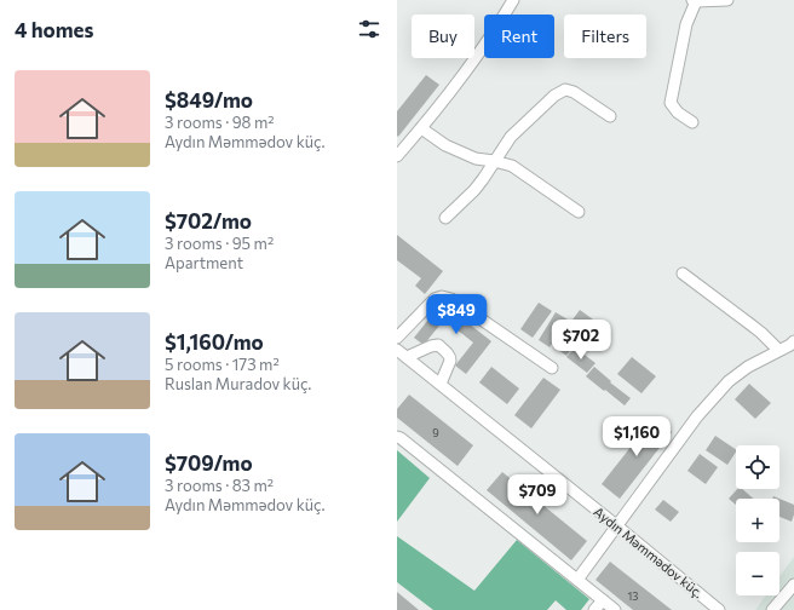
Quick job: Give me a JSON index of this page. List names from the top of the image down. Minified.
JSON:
{"streets":{"street":["Aydın Məmmədov küç."]},"house_numbers":["9","13"],"page":{"heading":"4 homes","chip":["Buy","Rent","Filters"],"list":[{"name":"$849/mo","note":"3 rooms · 98 m² · Aydın Məmmədov küç."},{"name":"$702/mo","note":"3 rooms · 95 m² · Apartment"},{"name":"$1,160/mo","note":"5 rooms · 173 m² · Ruslan Muradov küç."},{"name":"$709/mo","note":"3 rooms · 83 m² · Aydın Məmmədov küç."}],"price":["$849","$702","$1,160","$709"],"map_buttons":["+","−"]}}
